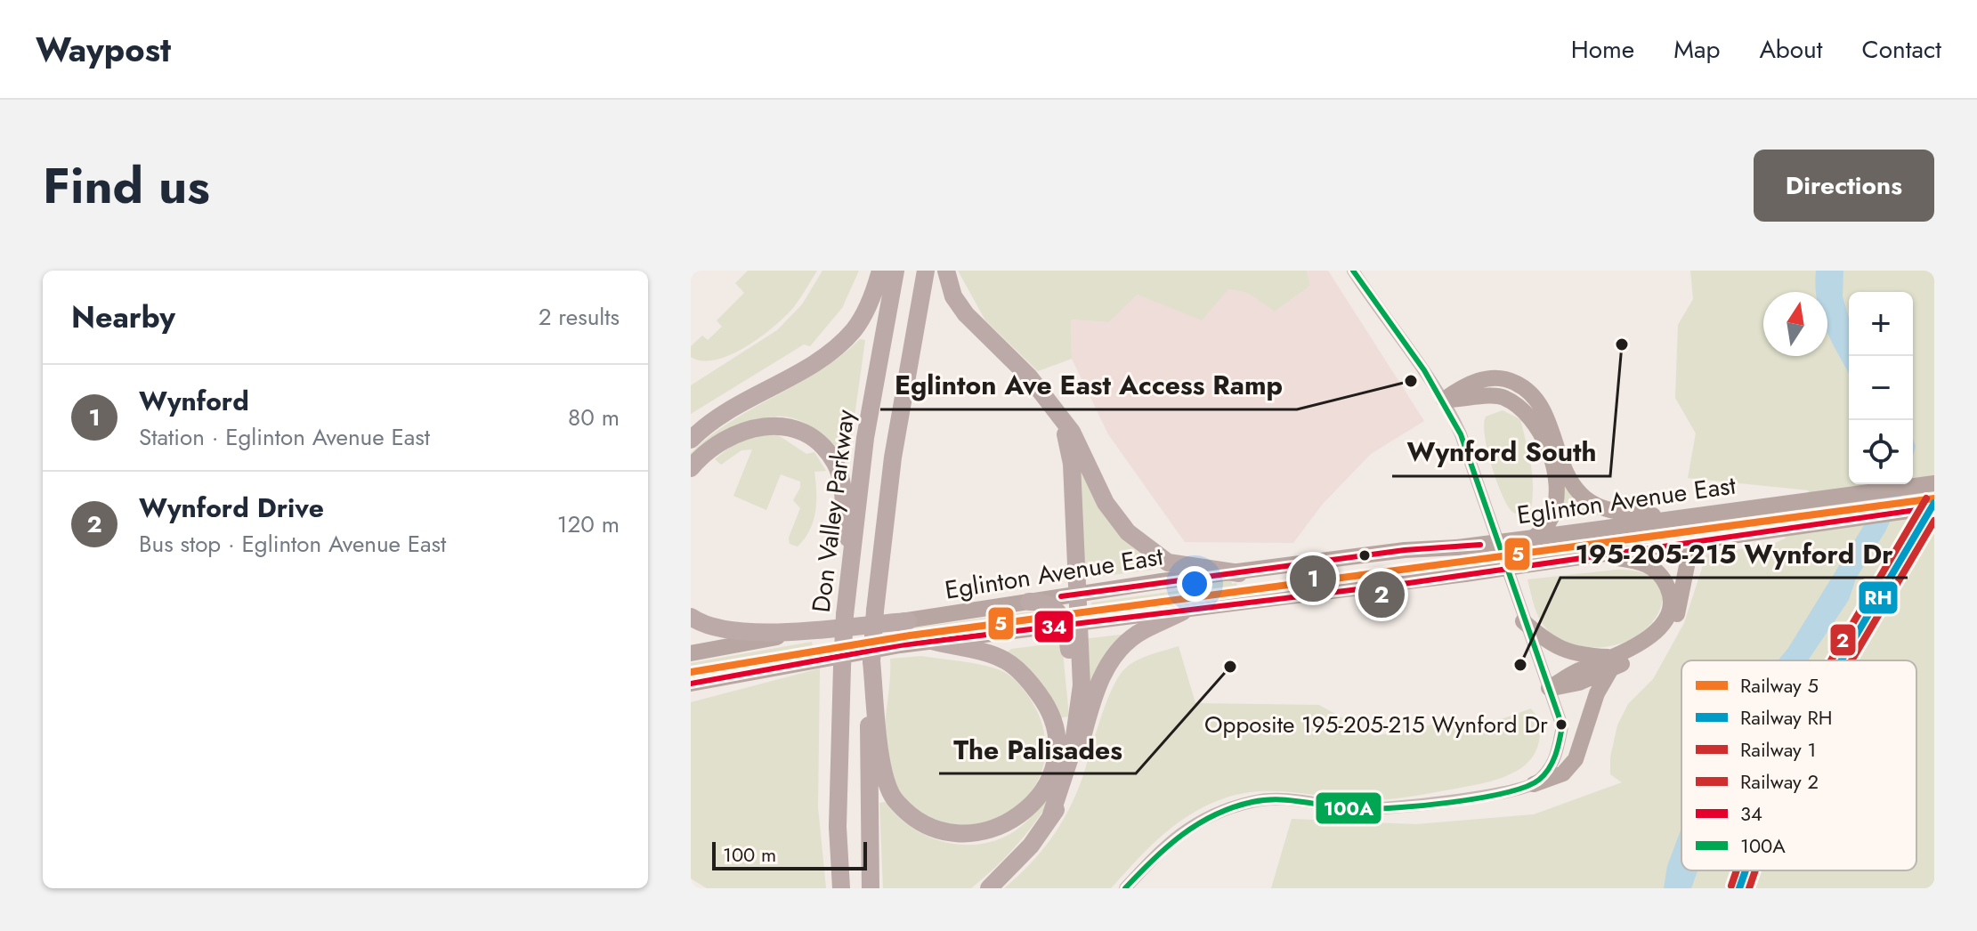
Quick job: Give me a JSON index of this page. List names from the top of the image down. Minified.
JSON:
{"streets":{"highway":["Don Valley Parkway"],"main road":["Eglinton Avenue East"]},"places":["Wynford South","Eglinton Ave East Access Ramp","195-205-215 Wynford Dr","The Palisades","Opposite 195-205-215 Wynford Dr"],"lines":["transit line 100A","rail line 5","rail line 2","rail line RH","transit line 34","rail line 1"],"legend":["Railway 5","Railway RH","Railway 1","Railway 2","34","100A"],"scale_bar":"100 m","north":"top","page":{"header":"Waypost","nav":["Home","Map","About","Contact"],"title":"Find us","buttons":"Directions","heading":["Nearby","2 results"],"map_buttons":["+","−"],"list":[{"mark":"1","name":"Wynford","note":"Station · Eglinton Avenue East","value":"80 m"},{"mark":"2","name":"Wynford Drive","note":"Bus stop · Eglinton Avenue East","value":"120 m"}],"pins":["1","2"],"scale":"100 m"}}
